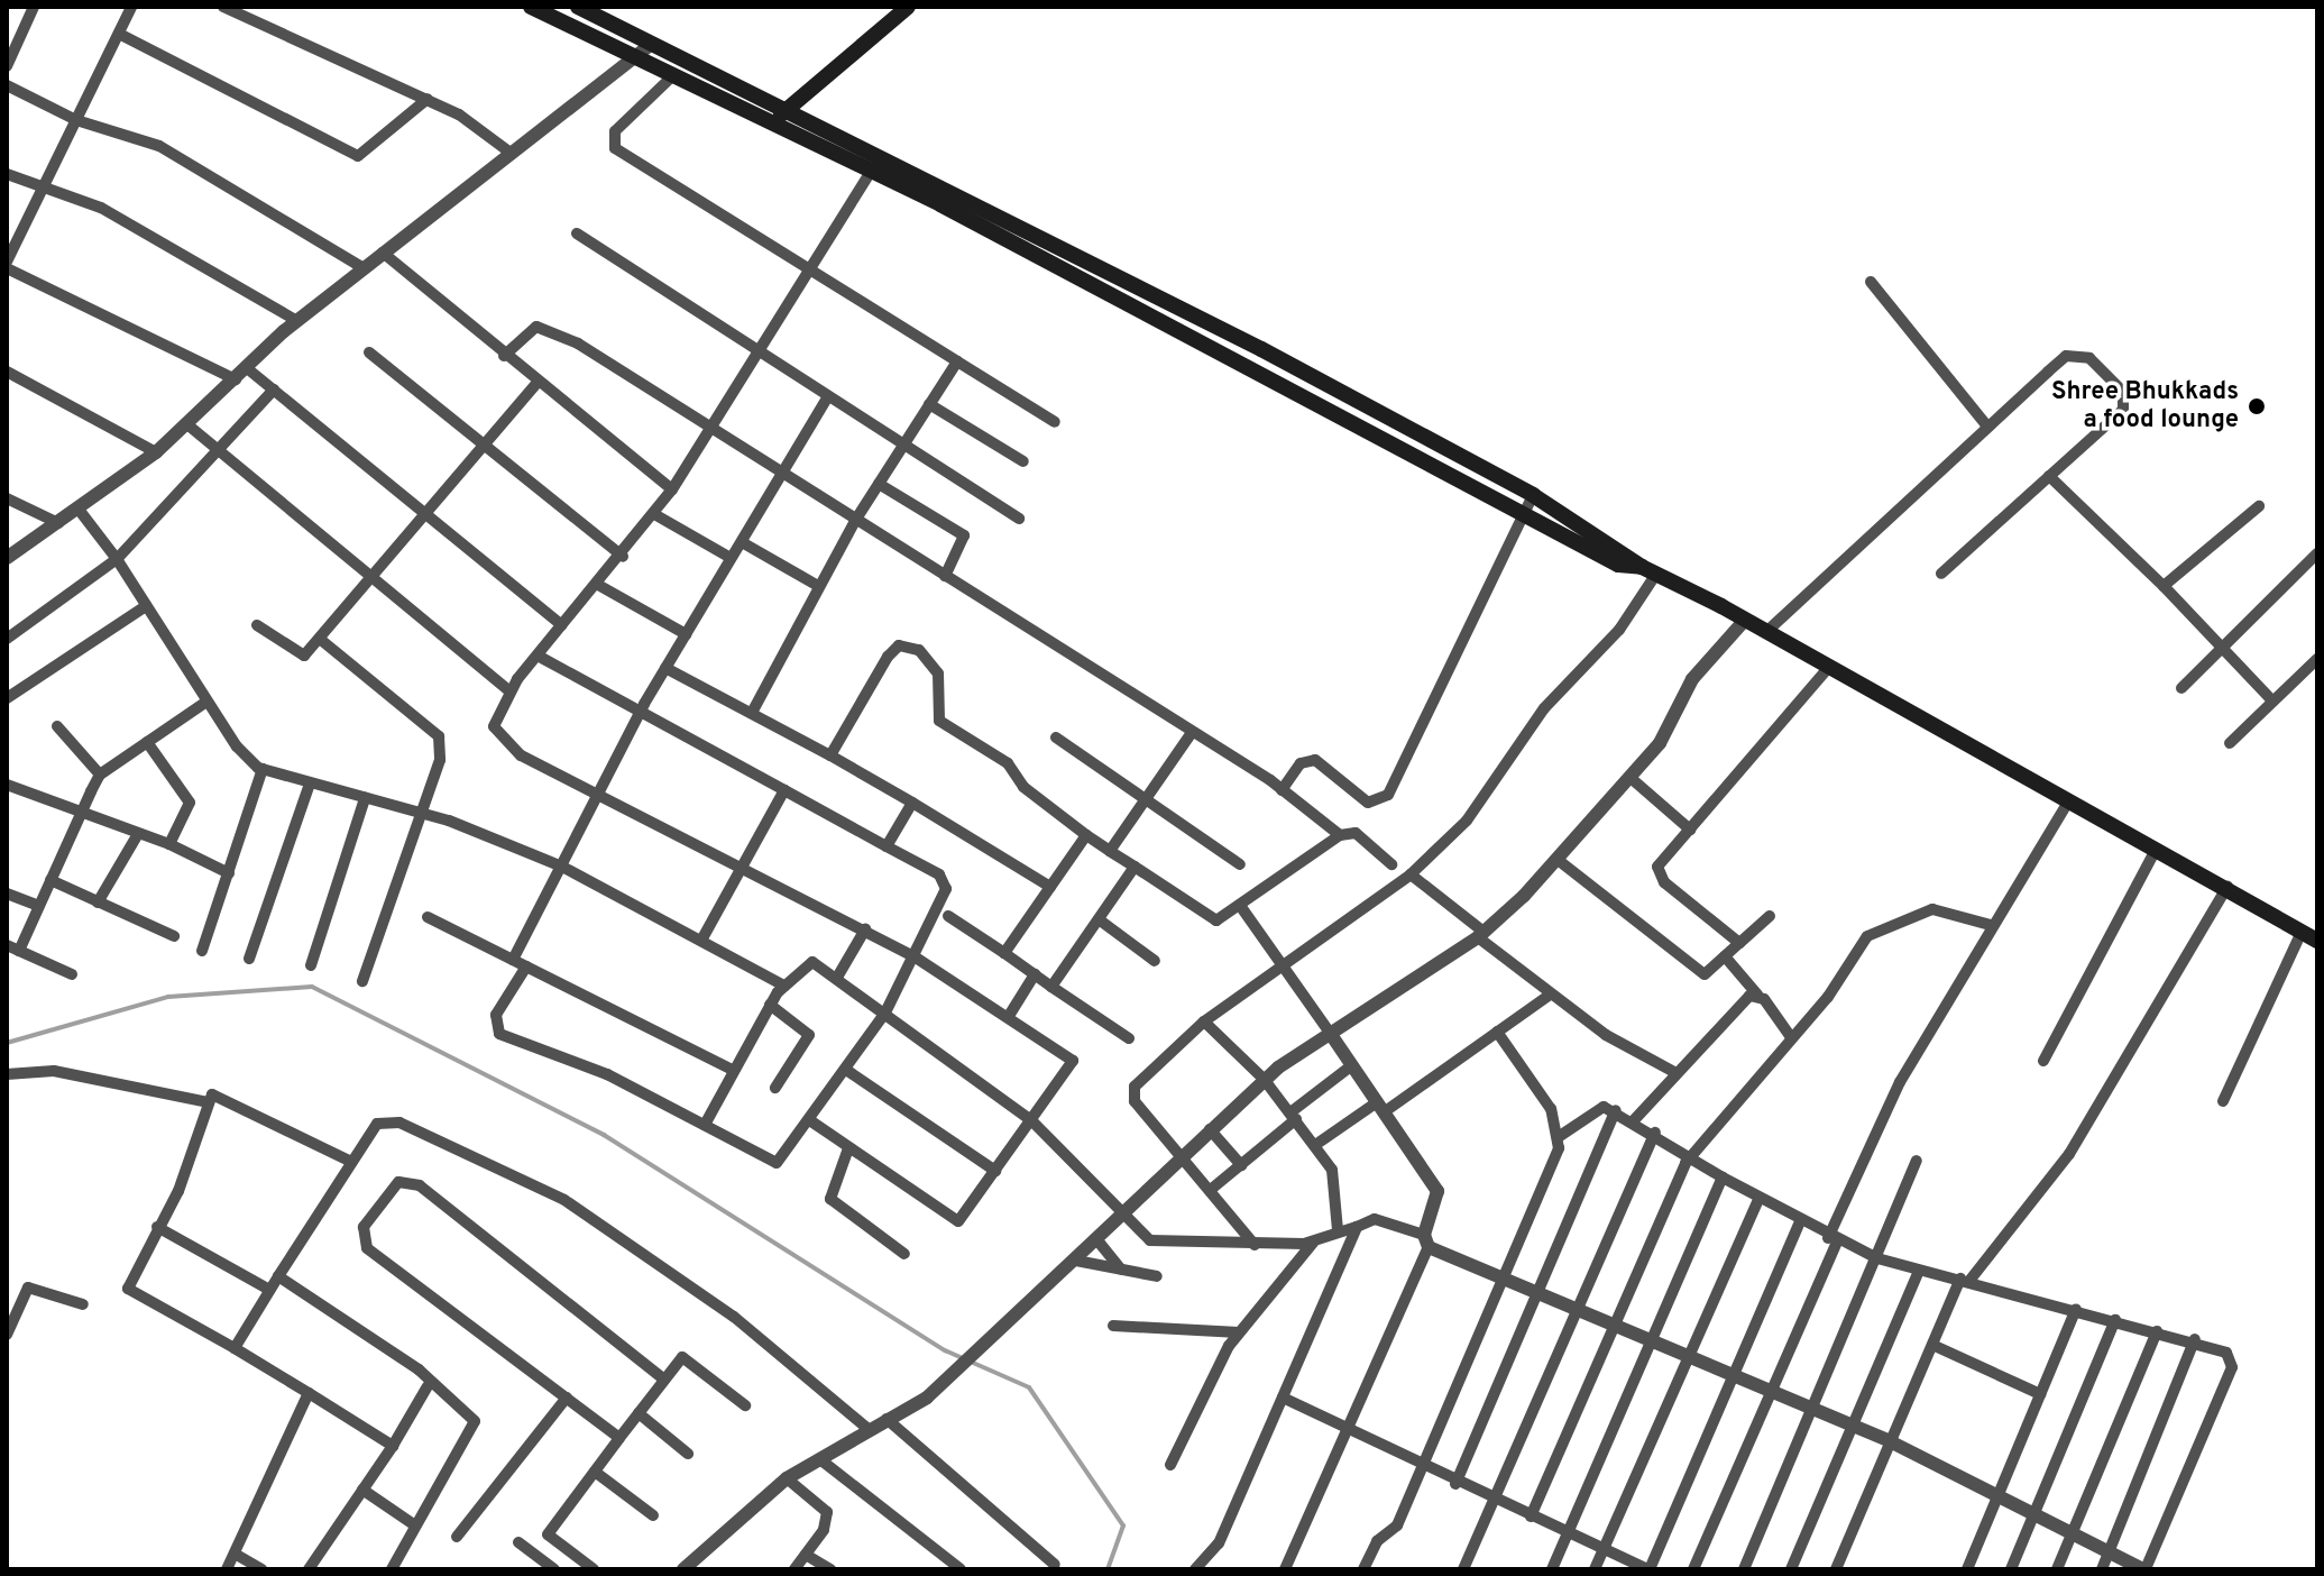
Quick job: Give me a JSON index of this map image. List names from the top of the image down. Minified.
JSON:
{"places":["Shree Bhukkads a food lounge"]}
